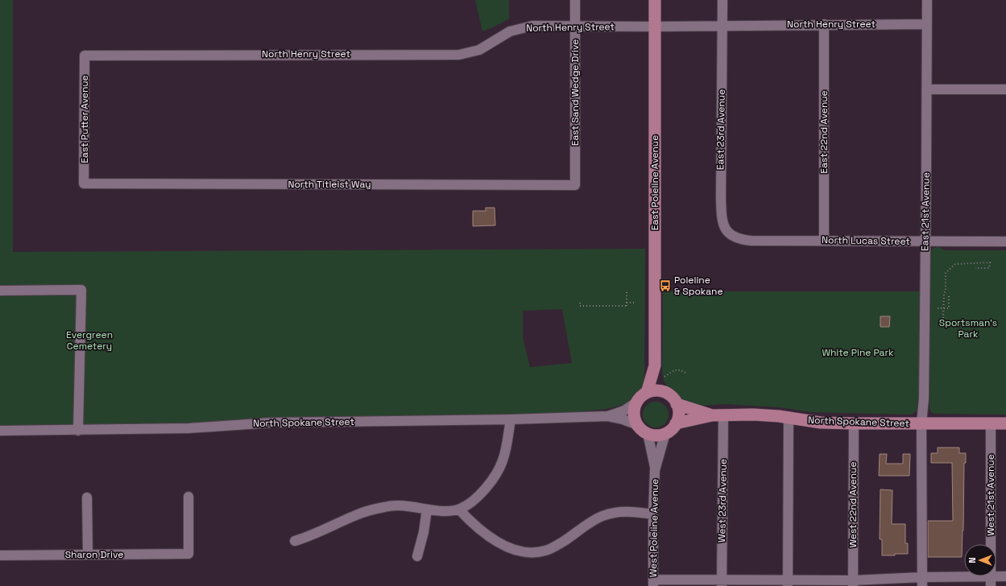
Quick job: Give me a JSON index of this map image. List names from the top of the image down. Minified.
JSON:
{"streets":{"main road":["East Poleline Avenue","North Spokane Street"],"street":["North Henry Street","East Sand Wedge Drive","East Putter Avenue","East 23rd Avenue","East 22nd Avenue","North Titleist Way","East 21st Avenue","North Lucas Street","West 21st Avenue","West 23rd Avenue","West 22nd Avenue","West Poleline Avenue","Sharon Drive"]},"crossings":[["North Henry Street","East Sand Wedge Drive"],["North Henry Street","East Putter Avenue"],["North Henry Street","East 23rd Avenue"],["North Henry Street","East 22nd Avenue"],["North Henry Street","East Poleline Avenue"],["North Henry Street","East 21st Avenue"],["East Sand Wedge Drive","North Titleist Way"],["East Putter Avenue","North Titleist Way"],["East 23rd Avenue","North Lucas Street"],["East 22nd Avenue","North Lucas Street"],["East Poleline Avenue","North Spokane Street"],["East Poleline Avenue","West Poleline Avenue"],["East 21st Avenue","North Lucas Street"],["East 21st Avenue","North Spokane Street"],["North Spokane Street","West 21st Avenue"],["North Spokane Street","West 23rd Avenue"],["North Spokane Street","West 22nd Avenue"],["North Spokane Street","West Poleline Avenue"]],"parks":["Sportsman's Park","Evergreen Cemetery","White Pine Park"],"places":{"bus stop":["Poleline & Spokane"]},"north":"left"}
